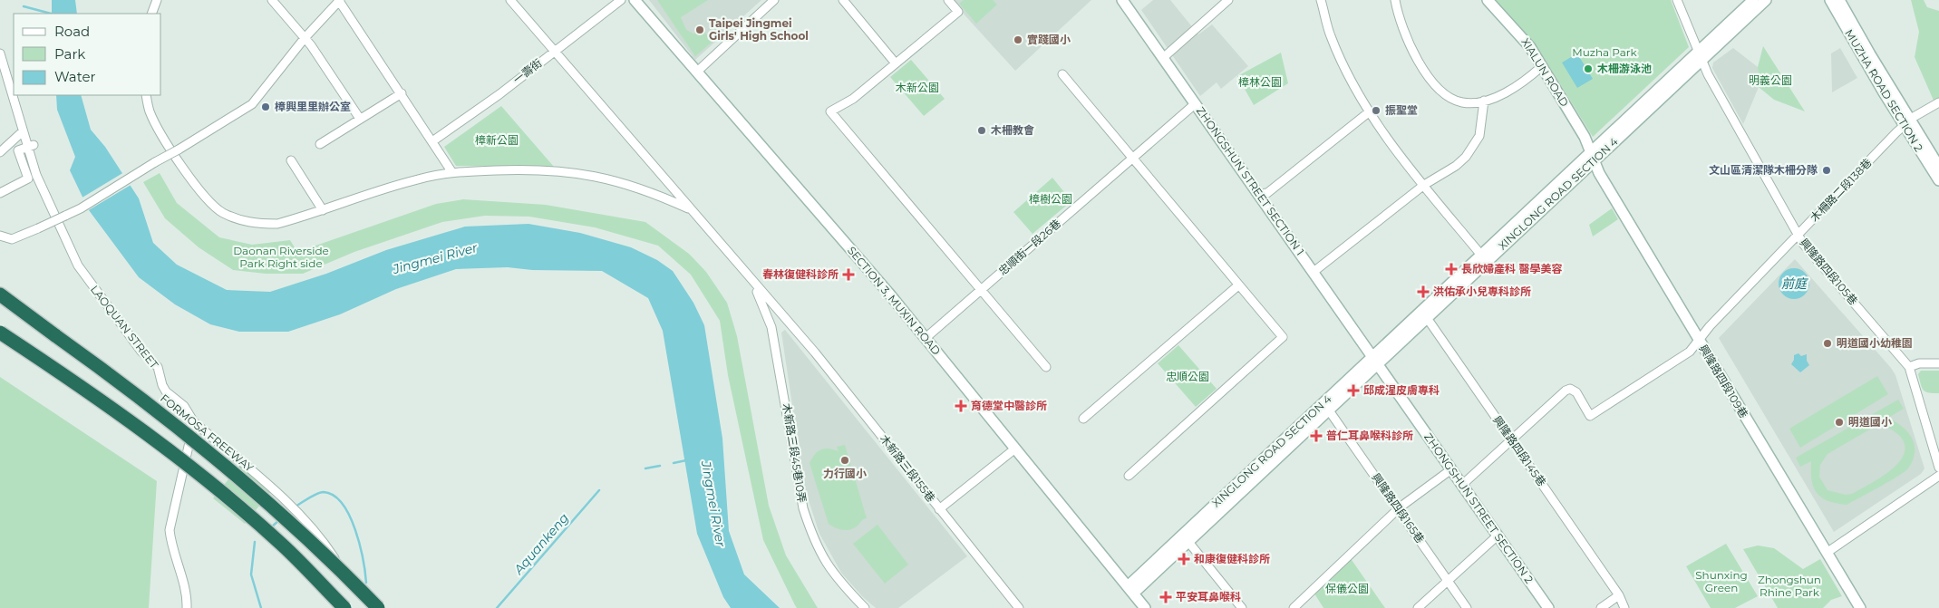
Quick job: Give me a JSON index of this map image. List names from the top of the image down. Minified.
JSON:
{"streets":{"highway":["FORMOSA FREEWAY"],"main road":["XIALUN ROAD","MUZHA ROAD SECTION 2","ZHONGSHUN STREET SECTION 1","XINGLONG ROAD SECTION 4","SECTION 3, MUXIN ROAD","興隆路四段109巷","ZHONGSHUN STREET SECTION 2"],"street":["一壽街","木柵路二段138巷","忠順街一段26巷","興隆路四段105巷","LAOQUAN STREET","興隆路四段145巷","木新路三段45巷10弄","木新路三段155巷","興隆路四段165巷"]},"crossings":[["一壽街","木新路三段155巷"],["XIALUN ROAD","XINGLONG ROAD SECTION 4"],["XIALUN ROAD","興隆路四段109巷"],["MUZHA ROAD SECTION 2","木柵路二段138巷"],["ZHONGSHUN STREET SECTION 1","XINGLONG ROAD SECTION 4"],["ZHONGSHUN STREET SECTION 1","忠順街一段26巷"],["ZHONGSHUN STREET SECTION 1","ZHONGSHUN STREET SECTION 2"],["木柵路二段138巷","興隆路四段105巷"],["木柵路二段138巷","興隆路四段109巷"],["木柵路二段138巷","興隆路四段145巷"],["XINGLONG ROAD SECTION 4","興隆路四段105巷"],["XINGLONG ROAD SECTION 4","SECTION 3, MUXIN ROAD"],["XINGLONG ROAD SECTION 4","興隆路四段109巷"],["XINGLONG ROAD SECTION 4","興隆路四段145巷"],["XINGLONG ROAD SECTION 4","興隆路四段165巷"],["XINGLONG ROAD SECTION 4","ZHONGSHUN STREET SECTION 2"],["忠順街一段26巷","SECTION 3, MUXIN ROAD"],["SECTION 3, MUXIN ROAD","木新路三段155巷"],["木新路三段45巷10弄","木新路三段155巷"]],"water":["Jingmei River","前庭","Aquankeng"],"parks":["Muzha Park","明義公園","樟林公園","木新公園","樟新公園","樟樹公園","Daonan Riverside Park Right side","忠順公園","Shunxing Green","Zhongshun Rhine Park","保儀公園"],"places":{"other":["Taipei Jingmei Girls' High School","實踐國小","木柵游泳池","樟興里里辦公室","振聖堂","木柵教會","文山區清潔隊木柵分隊","明道國小幼稚園","明道國小","力行國小"],"health":["長欣婦產科 醫學美容","春林復健科診所","洪佑承小兒專科診所","邱成湦皮膚專科","育德堂中醫診所","普仁耳鼻喉科診所","和康復健科診所","平安耳鼻喉科"]},"legend":["Road","Park","Water"]}
